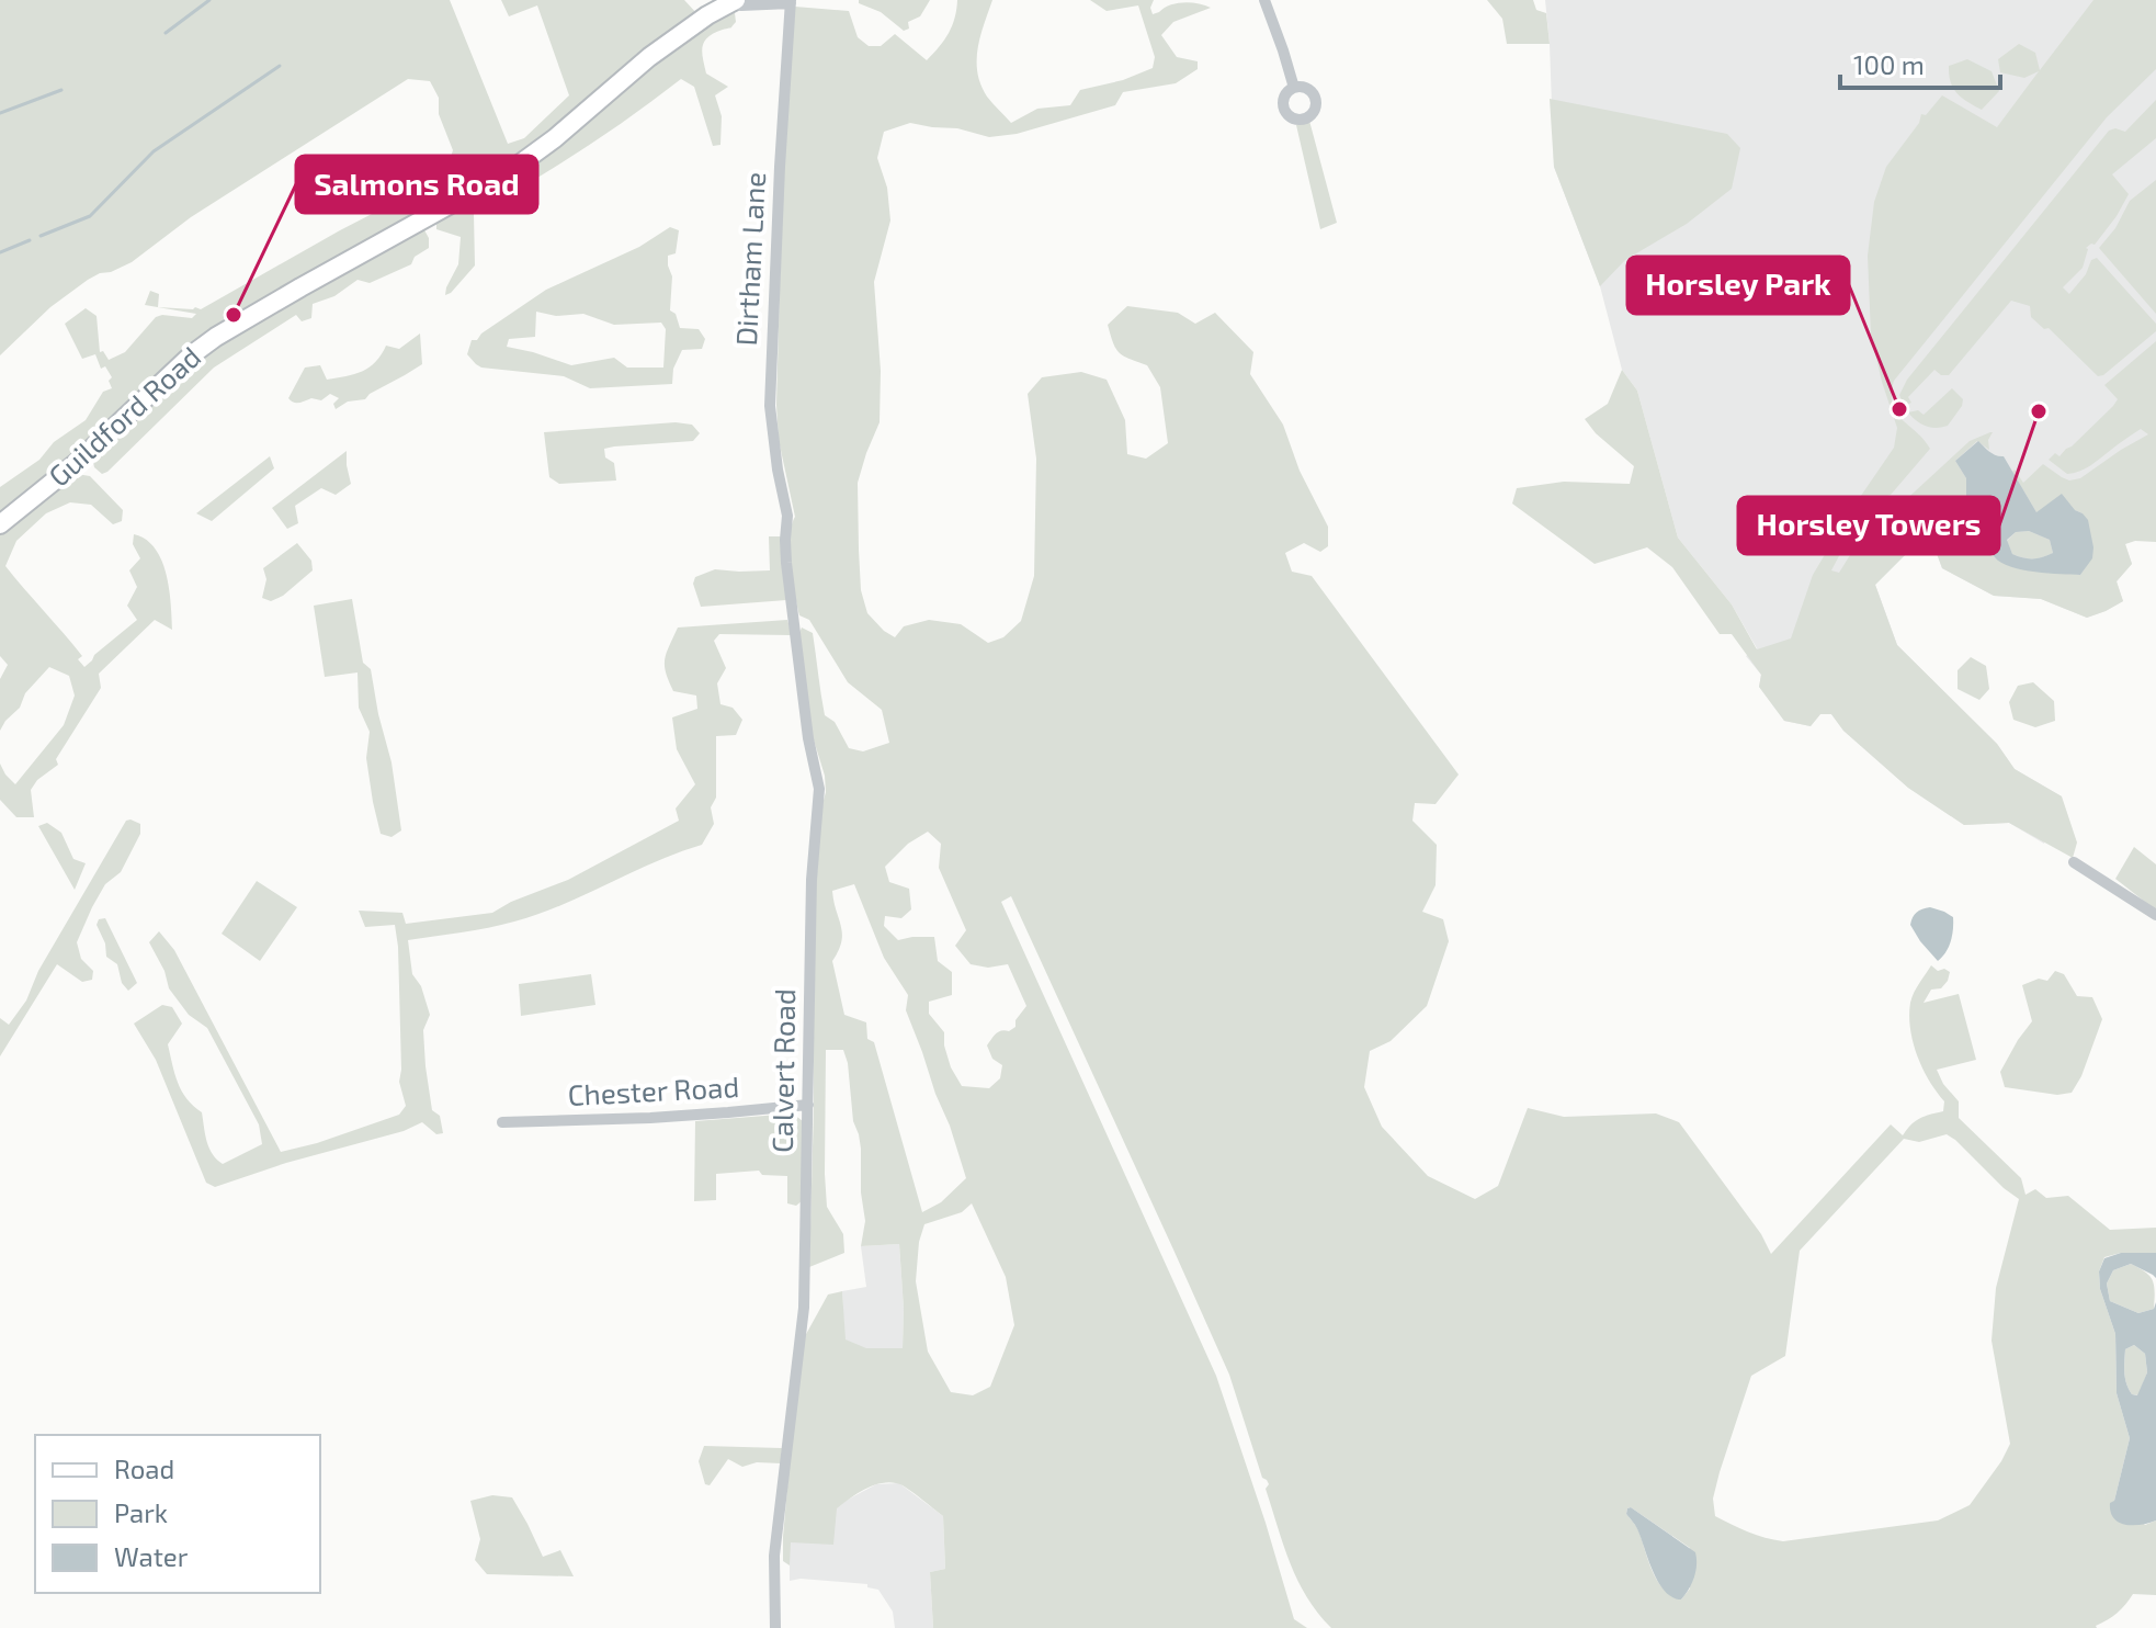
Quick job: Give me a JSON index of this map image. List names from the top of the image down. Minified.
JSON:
{"streets":{"main road":["Guildford Road"],"street":["Dirtham Lane","Calvert Road","Chester Road"]},"crossings":[["Dirtham Lane","Guildford Road"],["Dirtham Lane","Calvert Road"],["Calvert Road","Chester Road"]],"places":["Salmons Road","Horsley Park","Horsley Towers"],"legend":["Road","Park","Water"],"scale_bar":"100 m"}
